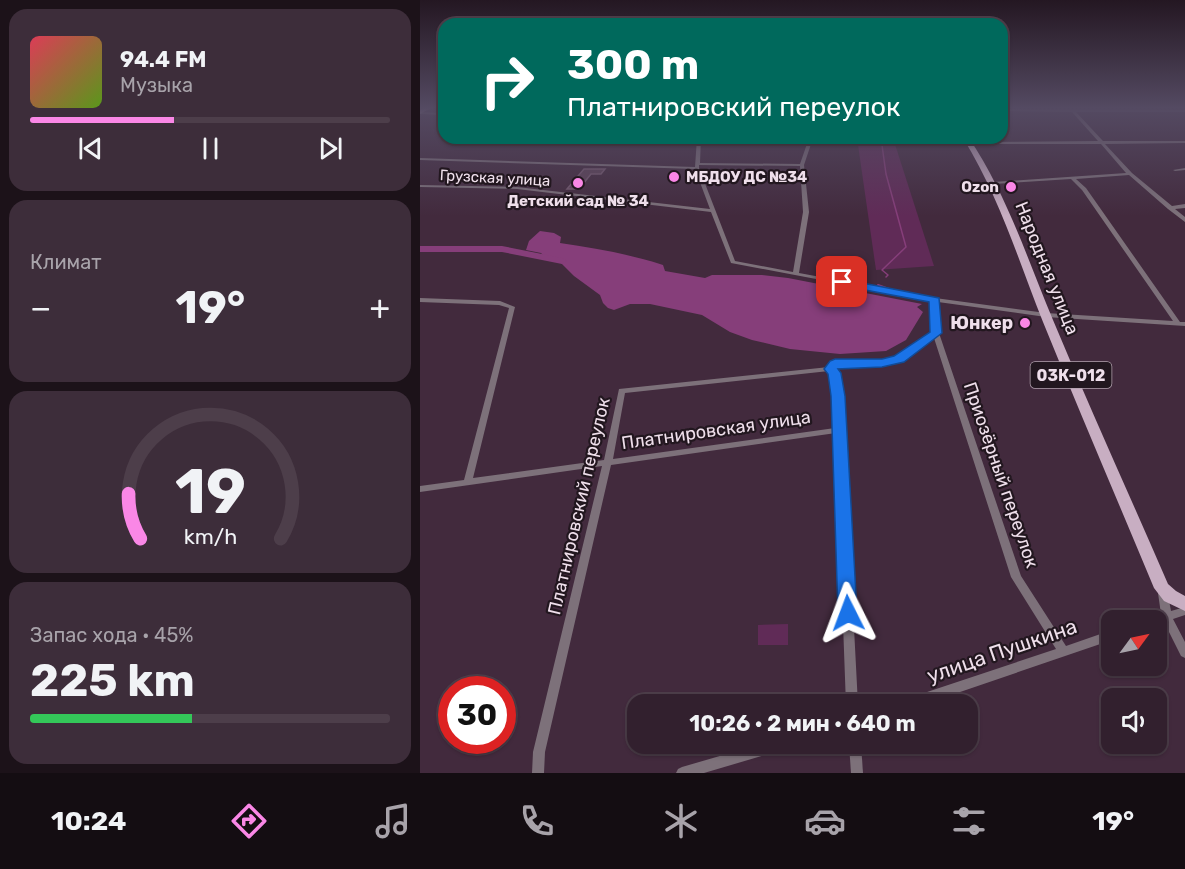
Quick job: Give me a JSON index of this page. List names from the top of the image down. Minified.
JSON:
{"streets":{"main road":["Народная улица","03К-012"],"street":["Грузская улица","Платнировская улица","Приозёрный переулок","Платнировский переулок","улица Пушкина"]},"crossings":[["Платнировская улица","Платнировский переулок"],["Приозёрный переулок","Платнировский переулок"],["Приозёрный переулок","улица Пушкина"]],"places":["МБДОУ ДС №34","Детский сад № 34","Ozon","Юнкер"],"north":"top right","page":{"turn":["300 m","Платнировский переулок"],"song":["94.4 FM","Музыка"],"tile":["Климат",["Запас хода · 45%","225 km"]],"heat":["−","19°","+"],"limit":"30","trip":"10:26 · 2 мин · 640 m","tabs":["10:24","19°"],"gauge":["19","km/h"]}}
